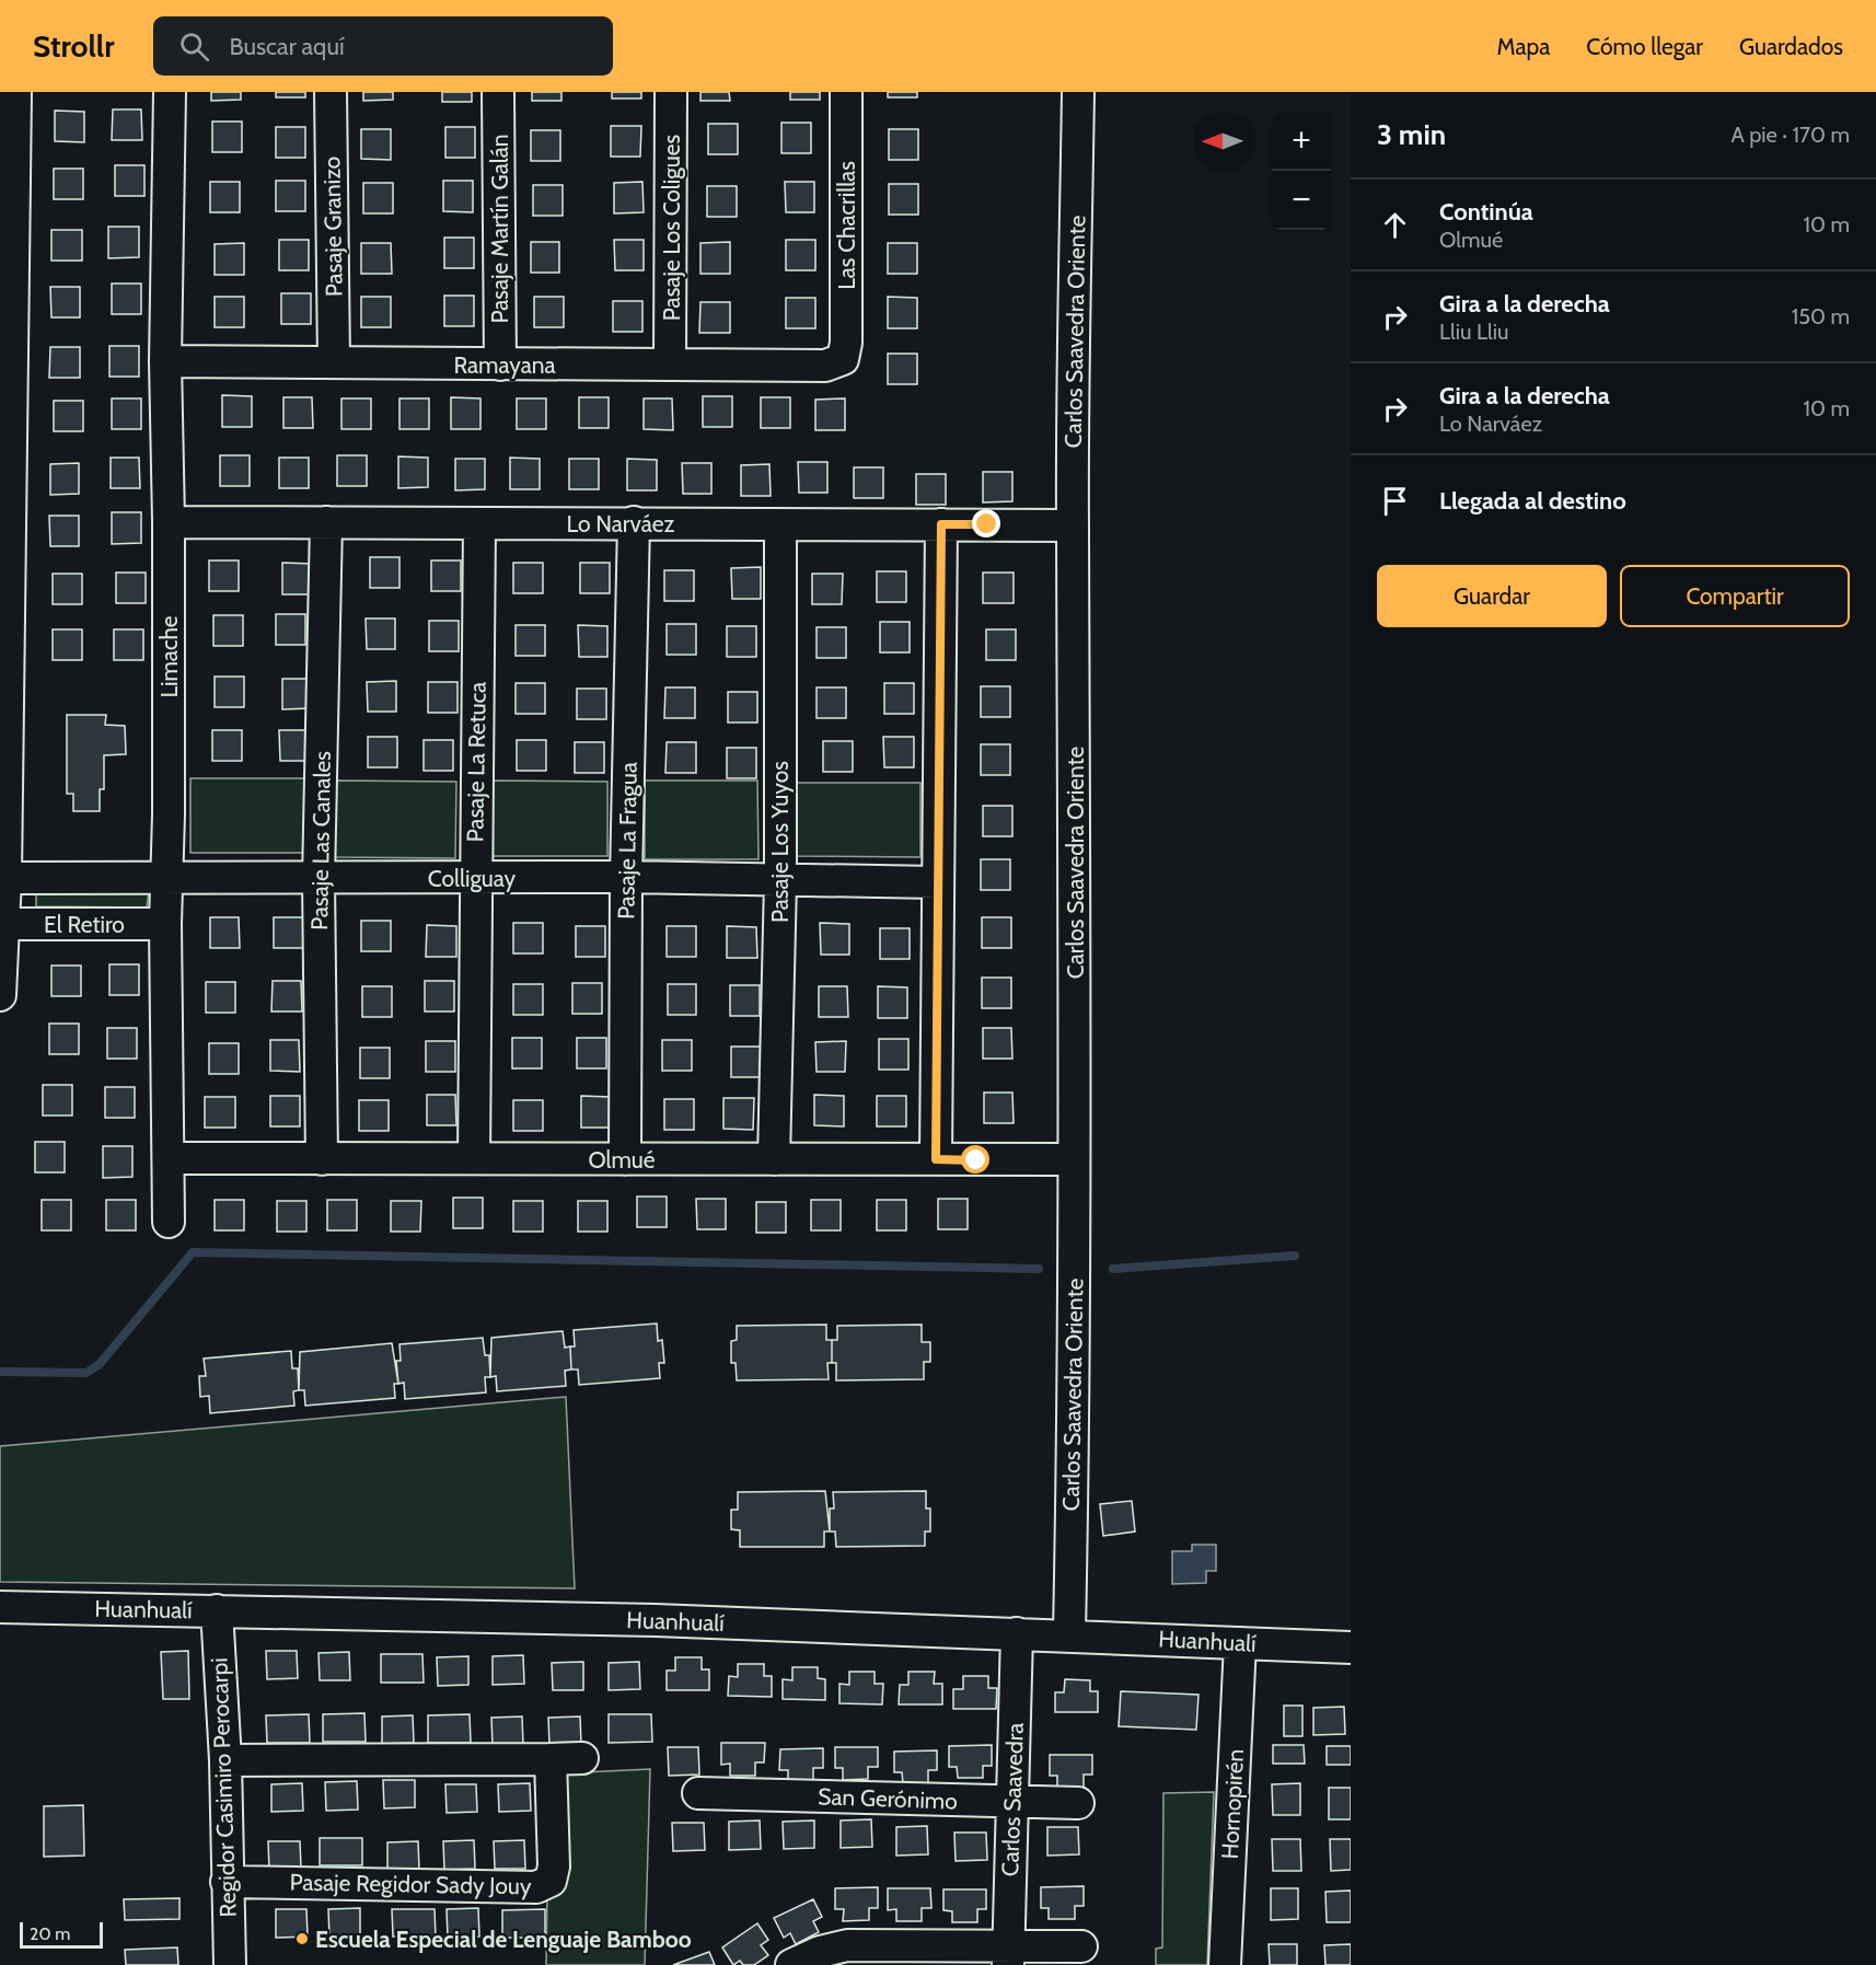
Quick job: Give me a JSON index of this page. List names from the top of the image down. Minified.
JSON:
{"streets":{"street":["Las Chacrillas","Pasaje Granizo","Pasaje Los Coligues","Pasaje Martín Galán","Carlos Saavedra Oriente","Ramayana","Lo Narváez","Limache","Pasaje La Retuca","Pasaje Las Canales","Pasaje La Fragua","Pasaje Los Yuyos","Colliguay","El Retiro","Olmué","Huanhualí","Regidor Casimiro Perocarpi","San Gerónimo","Carlos Saavedra","Hornopirén","Pasaje Regidor Sady Jouy"]},"crossings":[["Las Chacrillas","Ramayana"],["Pasaje Granizo","Ramayana"],["Pasaje Los Coligues","Ramayana"],["Pasaje Martín Galán","Ramayana"],["Carlos Saavedra Oriente","Lo Narváez"],["Carlos Saavedra Oriente","Olmué"],["Carlos Saavedra Oriente","Huanhualí"],["Ramayana","Limache"],["Lo Narváez","Limache"],["Lo Narváez","Pasaje La Retuca"],["Lo Narváez","Pasaje Las Canales"],["Lo Narváez","Pasaje La Fragua"],["Lo Narváez","Pasaje Los Yuyos"],["Limache","Colliguay"],["Limache","El Retiro"],["Limache","Olmué"],["Pasaje La Retuca","Colliguay"],["Pasaje La Retuca","Olmué"],["Pasaje Las Canales","Colliguay"],["Pasaje Las Canales","Olmué"],["Pasaje La Fragua","Colliguay"],["Pasaje La Fragua","Olmué"],["Pasaje Los Yuyos","Colliguay"],["Pasaje Los Yuyos","Olmué"],["Huanhualí","Regidor Casimiro Perocarpi"],["Huanhualí","Carlos Saavedra"],["Huanhualí","Hornopirén"],["Regidor Casimiro Perocarpi","Pasaje Regidor Sady Jouy"],["San Gerónimo","Carlos Saavedra"]],"places":["Escuela Especial de Lenguaje Bamboo"],"scale_bar":"20 m","north":"left","page":{"header":"Strollr","search":"Buscar aquí","nav":["Mapa","Cómo llegar","Guardados"],"heading":["3 min","A pie · 170 m"],"map_buttons":["+","−"],"list":[["Continúa","Olmué","10 m"],["Gira a la derecha","Lliu Lliu","150 m"],["Gira a la derecha","Lo Narváez","10 m"],"Llegada al destino"],"buttons":["Guardar","Compartir"],"scale":"20 m"}}
